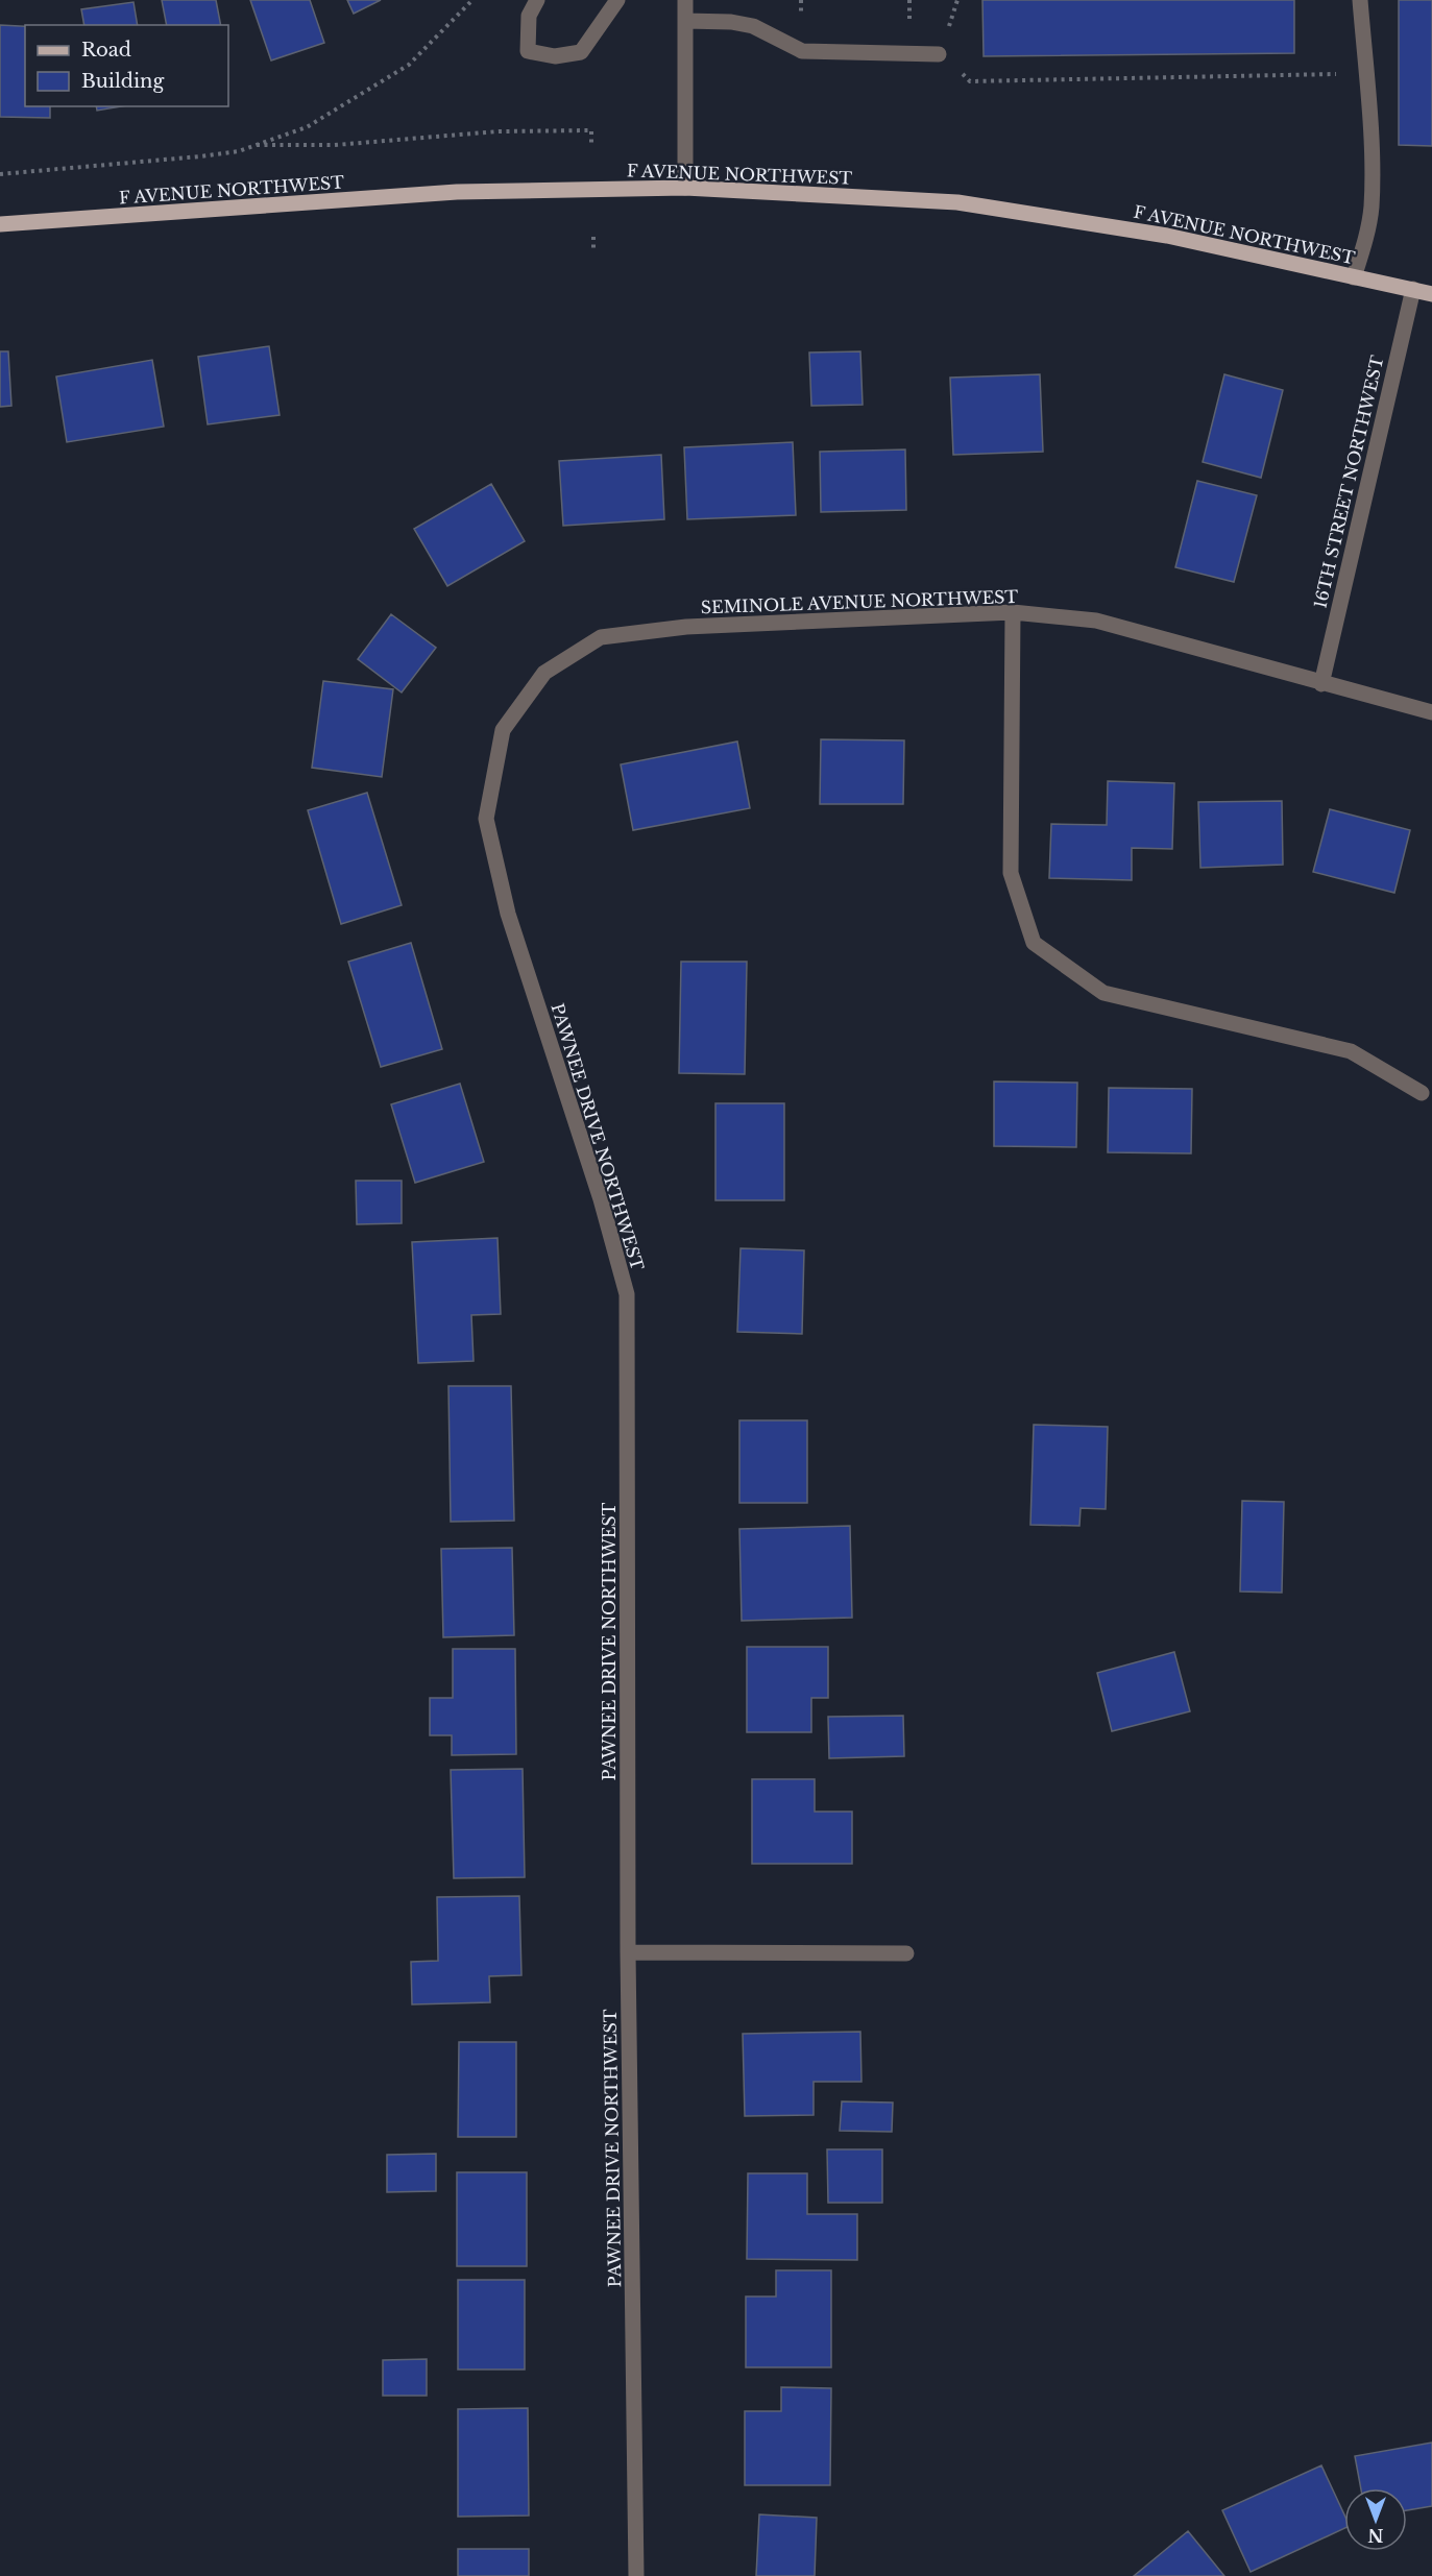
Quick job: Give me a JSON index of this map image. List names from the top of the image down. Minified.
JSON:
{"streets":{"main road":["F AVENUE NORTHWEST"],"street":["16TH STREET NORTHWEST","SEMINOLE AVENUE NORTHWEST","PAWNEE DRIVE NORTHWEST"]},"crossings":[["F AVENUE NORTHWEST","16TH STREET NORTHWEST"],["16TH STREET NORTHWEST","SEMINOLE AVENUE NORTHWEST"],["SEMINOLE AVENUE NORTHWEST","PAWNEE DRIVE NORTHWEST"]],"legend":["Road","Building"],"north":"bottom"}
